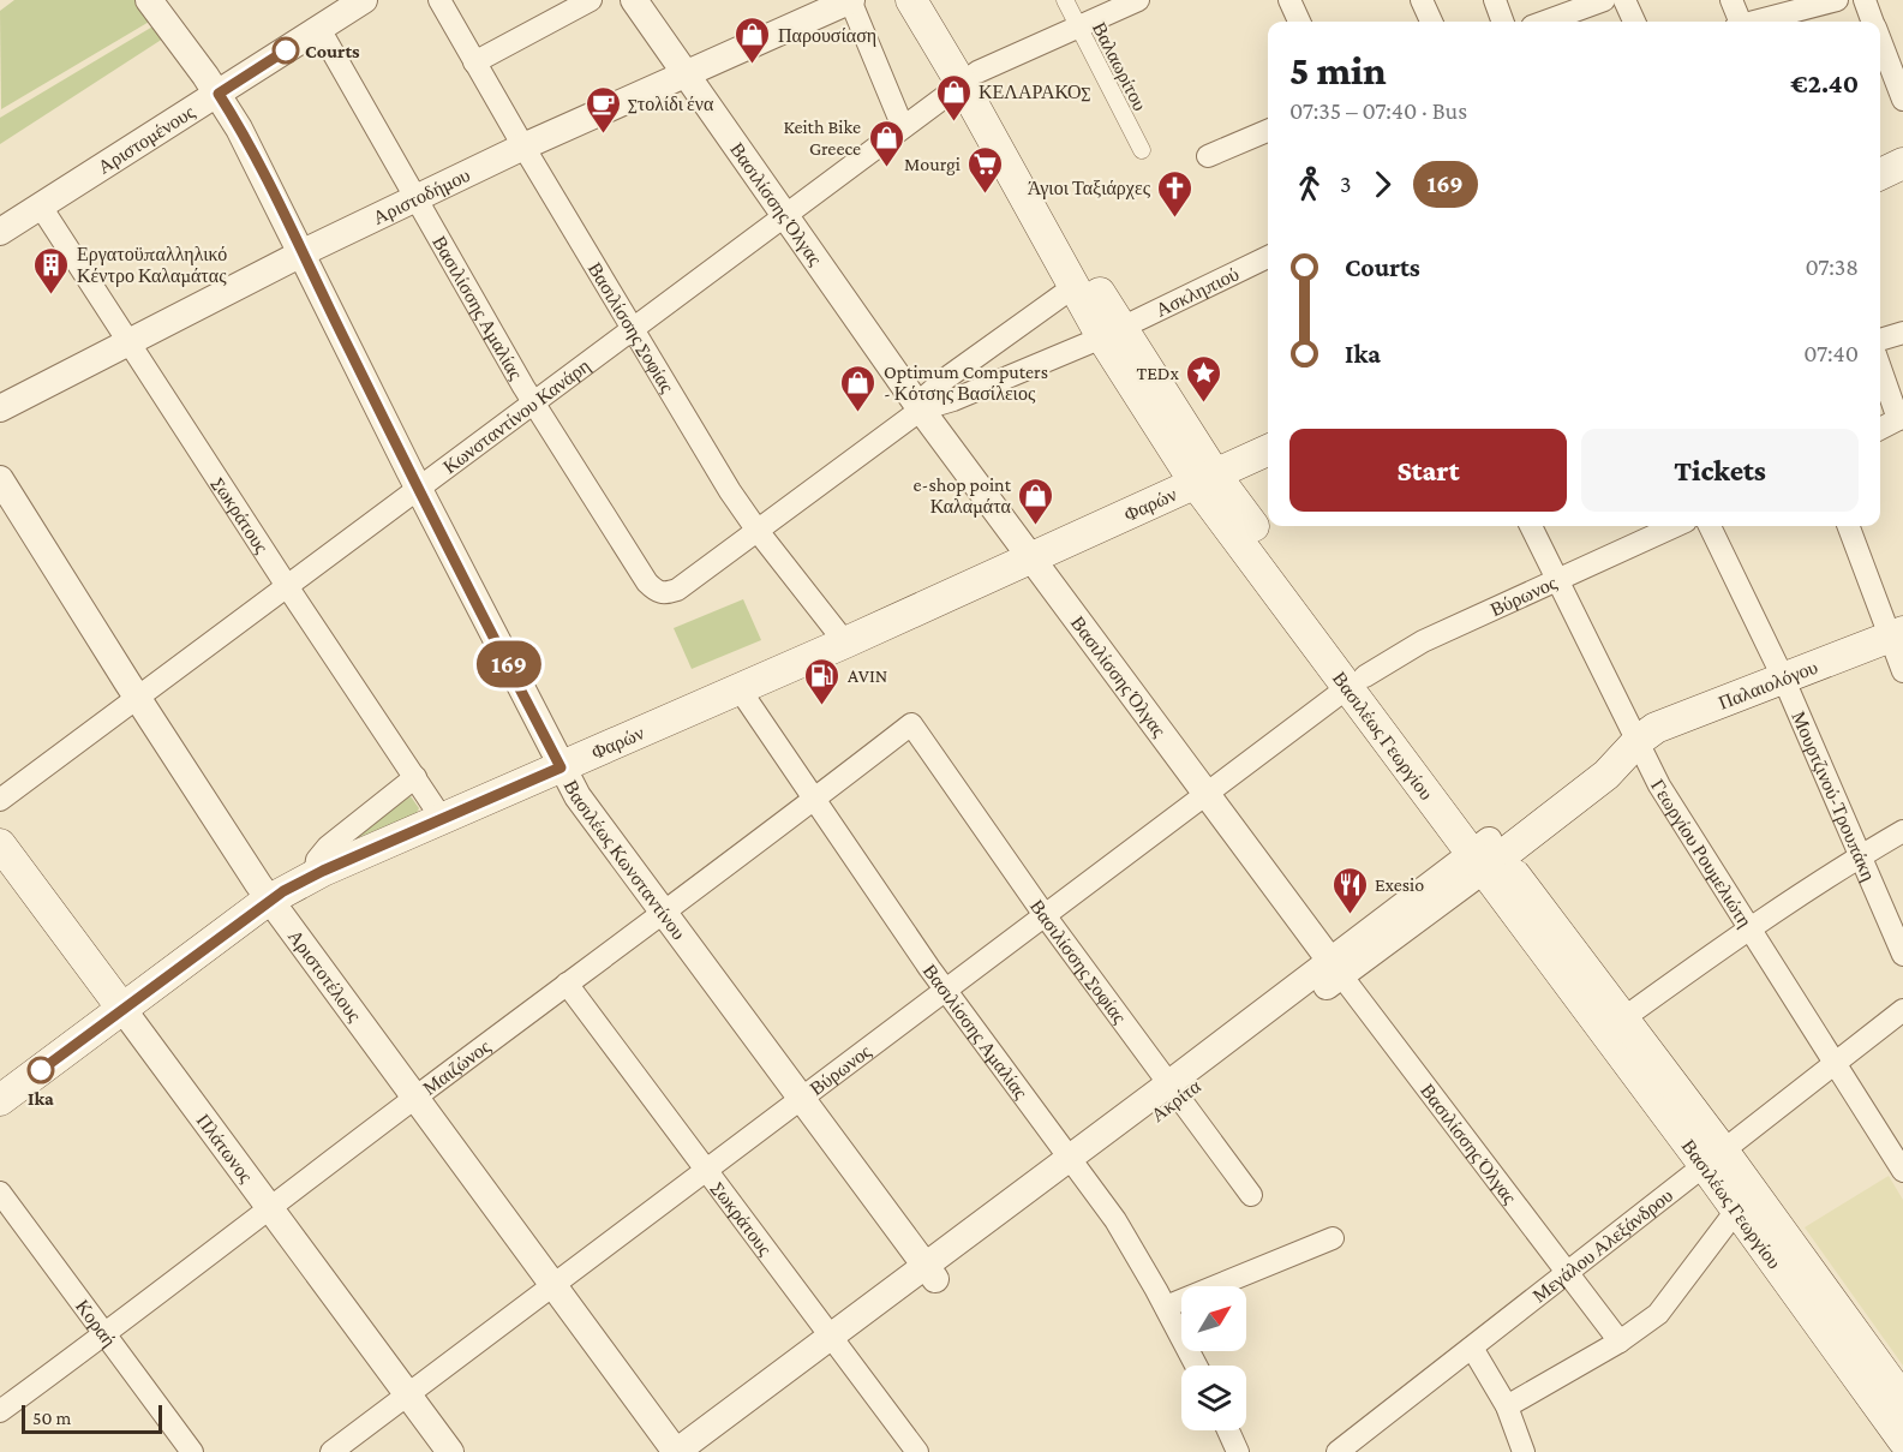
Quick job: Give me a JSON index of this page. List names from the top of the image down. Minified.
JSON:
{"streets":{"main road":["Φαρών","Παλαιολόγου","Βασιλέως Γεωργίου","Ακρίτα","Πλάτωνος"],"street":["Βαλαωρίτου","Αριστομένους","Αριστοδήμου","Βασιλίσσης Όλγας","Ασκληπιού","Βασιλίσσης Αμαλίας","Βασιλίσσης Σοφίας","Κωνσταντίνου Κανάρη","Σωκράτους","Βύρωνος","Μουρτζινού-Τρουπάκη","Γεωργίου Ρουμελιώτη","Βασιλέως Κωνσταντίνου","Αριστοτέλους","Μαιζώνος","Μεγάλου Αλεξάνδρου","Κοραή"]},"crossings":[["Βαλαωρίτου","Κωνσταντίνου Κανάρη"],["Αριστομένους","Βασιλίσσης Αμαλίας"],["Αριστομένους","Σωκράτους"],["Αριστομένους","Βασιλέως Κωνσταντίνου"],["Αριστοδήμου","Βασιλίσσης Όλγας"],["Αριστοδήμου","Βασιλίσσης Αμαλίας"],["Αριστοδήμου","Βασιλίσσης Σοφίας"],["Αριστοδήμου","Σωκράτους"],["Αριστοδήμου","Βασιλέως Κωνσταντίνου"],["Βασιλίσσης Όλγας","Ασκληπιού"],["Βασιλίσσης Όλγας","Κωνσταντίνου Κανάρη"],["Βασιλίσσης Όλγας","Φαρών"],["Βασιλίσσης Όλγας","Βύρωνος"],["Βασιλίσσης Όλγας","Ακρίτα"],["Βασιλίσσης Όλγας","Μεγάλου Αλεξάνδρου"],["Ασκληπιού","Βασιλέως Γεωργίου"],["Βασιλίσσης Αμαλίας","Βασιλίσσης Σοφίας"],["Βασιλίσσης Αμαλίας","Κωνσταντίνου Κανάρη"],["Βασιλίσσης Αμαλίας","Φαρών"],["Βασιλίσσης Αμαλίας","Βύρωνος"],["Βασιλίσσης Αμαλίας","Μαιζώνος"],["Βασιλίσσης Αμαλίας","Ακρίτα"],["Βασιλίσσης Σοφίας","Κωνσταντίνου Κανάρη"],["Βασιλίσσης Σοφίας","Φαρών"],["Βασιλίσσης Σοφίας","Βύρωνος"],["Βασιλίσσης Σοφίας","Μαιζώνος"],["Βασιλίσσης Σοφίας","Ακρίτα"],["Κωνσταντίνου Κανάρη","Σωκράτους"],["Κωνσταντίνου Κανάρη","Βασιλέως Γεωργίου"],["Κωνσταντίνου Κανάρη","Βασιλέως Κωνσταντίνου"],["Κωνσταντίνου Κανάρη","Αριστοτέλους"],["Φαρών","Σωκράτους"],["Φαρών","Βασιλέως Γεωργίου"],["Φαρών","Βασιλέως Κωνσταντίνου"],["Φαρών","Αριστοτέλους"],["Φαρών","Πλάτωνος"],["Σωκράτους","Βύρωνος"],["Σωκράτους","Μαιζώνος"],["Σωκράτους","Ακρίτα"],["Βύρωνος","Βασιλέως Γεωργίου"],["Βύρωνος","Γεωργίου Ρουμελιώτη"],["Βύρωνος","Βασιλέως Κωνσταντίνου"],["Βύρωνος","Αριστοτέλους"],["Βύρωνος","Πλάτωνος"],["Παλαιολόγου","Μουρτζινού-Τρουπάκη"],["Παλαιολόγου","Γεωργίου Ρουμελιώτη"],["Παλαιολόγου","Ακρίτα"],["Βασιλέως Γεωργίου","Ακρίτα"],["Βασιλέως Γεωργίου","Μεγάλου Αλεξάνδρου"],["Γεωργίου Ρουμελιώτη","Ακρίτα"],["Γεωργίου Ρουμελιώτη","Μεγάλου Αλεξάνδρου"],["Βασιλέως Κωνσταντίνου","Μαιζώνος"],["Βασιλέως Κωνσταντίνου","Ακρίτα"],["Αριστοτέλους","Μαιζώνος"],["Αριστοτέλους","Ακρίτα"],["Μαιζώνος","Πλάτωνος"],["Μαιζώνος","Κοραή"]],"places":{"other":["Courts","Ika"],"shop":["Παρουσίαση","ΚΕΛΑΡΑΚΟΣ","Keith Bike Greece","Optimum Computers - Κότσης Βασίλειος","e-shop point Καλαμάτα"],"cafe":["Στολίδι ένα"],"supermarket":["Mourgi"],"church":["Άγιοι Ταξιάρχες"],"building":["Εργατοϋπαλληλικό Κέντρο Καλαμάτας"],"place":["TEDx"],"fuel station":["AVIN"],"restaurant":["Exesio"]},"lines":["bus line 169"],"scale_bar":"50 m","north":"top right","page":{"on_map":"169","heading":["5 min","07:35 – 07:40 · Bus","€2.40"],"legs":["3","169"],"list":[{"name":"Courts","value":"07:38"},{"name":"Ika","value":"07:40"}],"buttons":["Start","Tickets"],"scale":"50 m"}}
